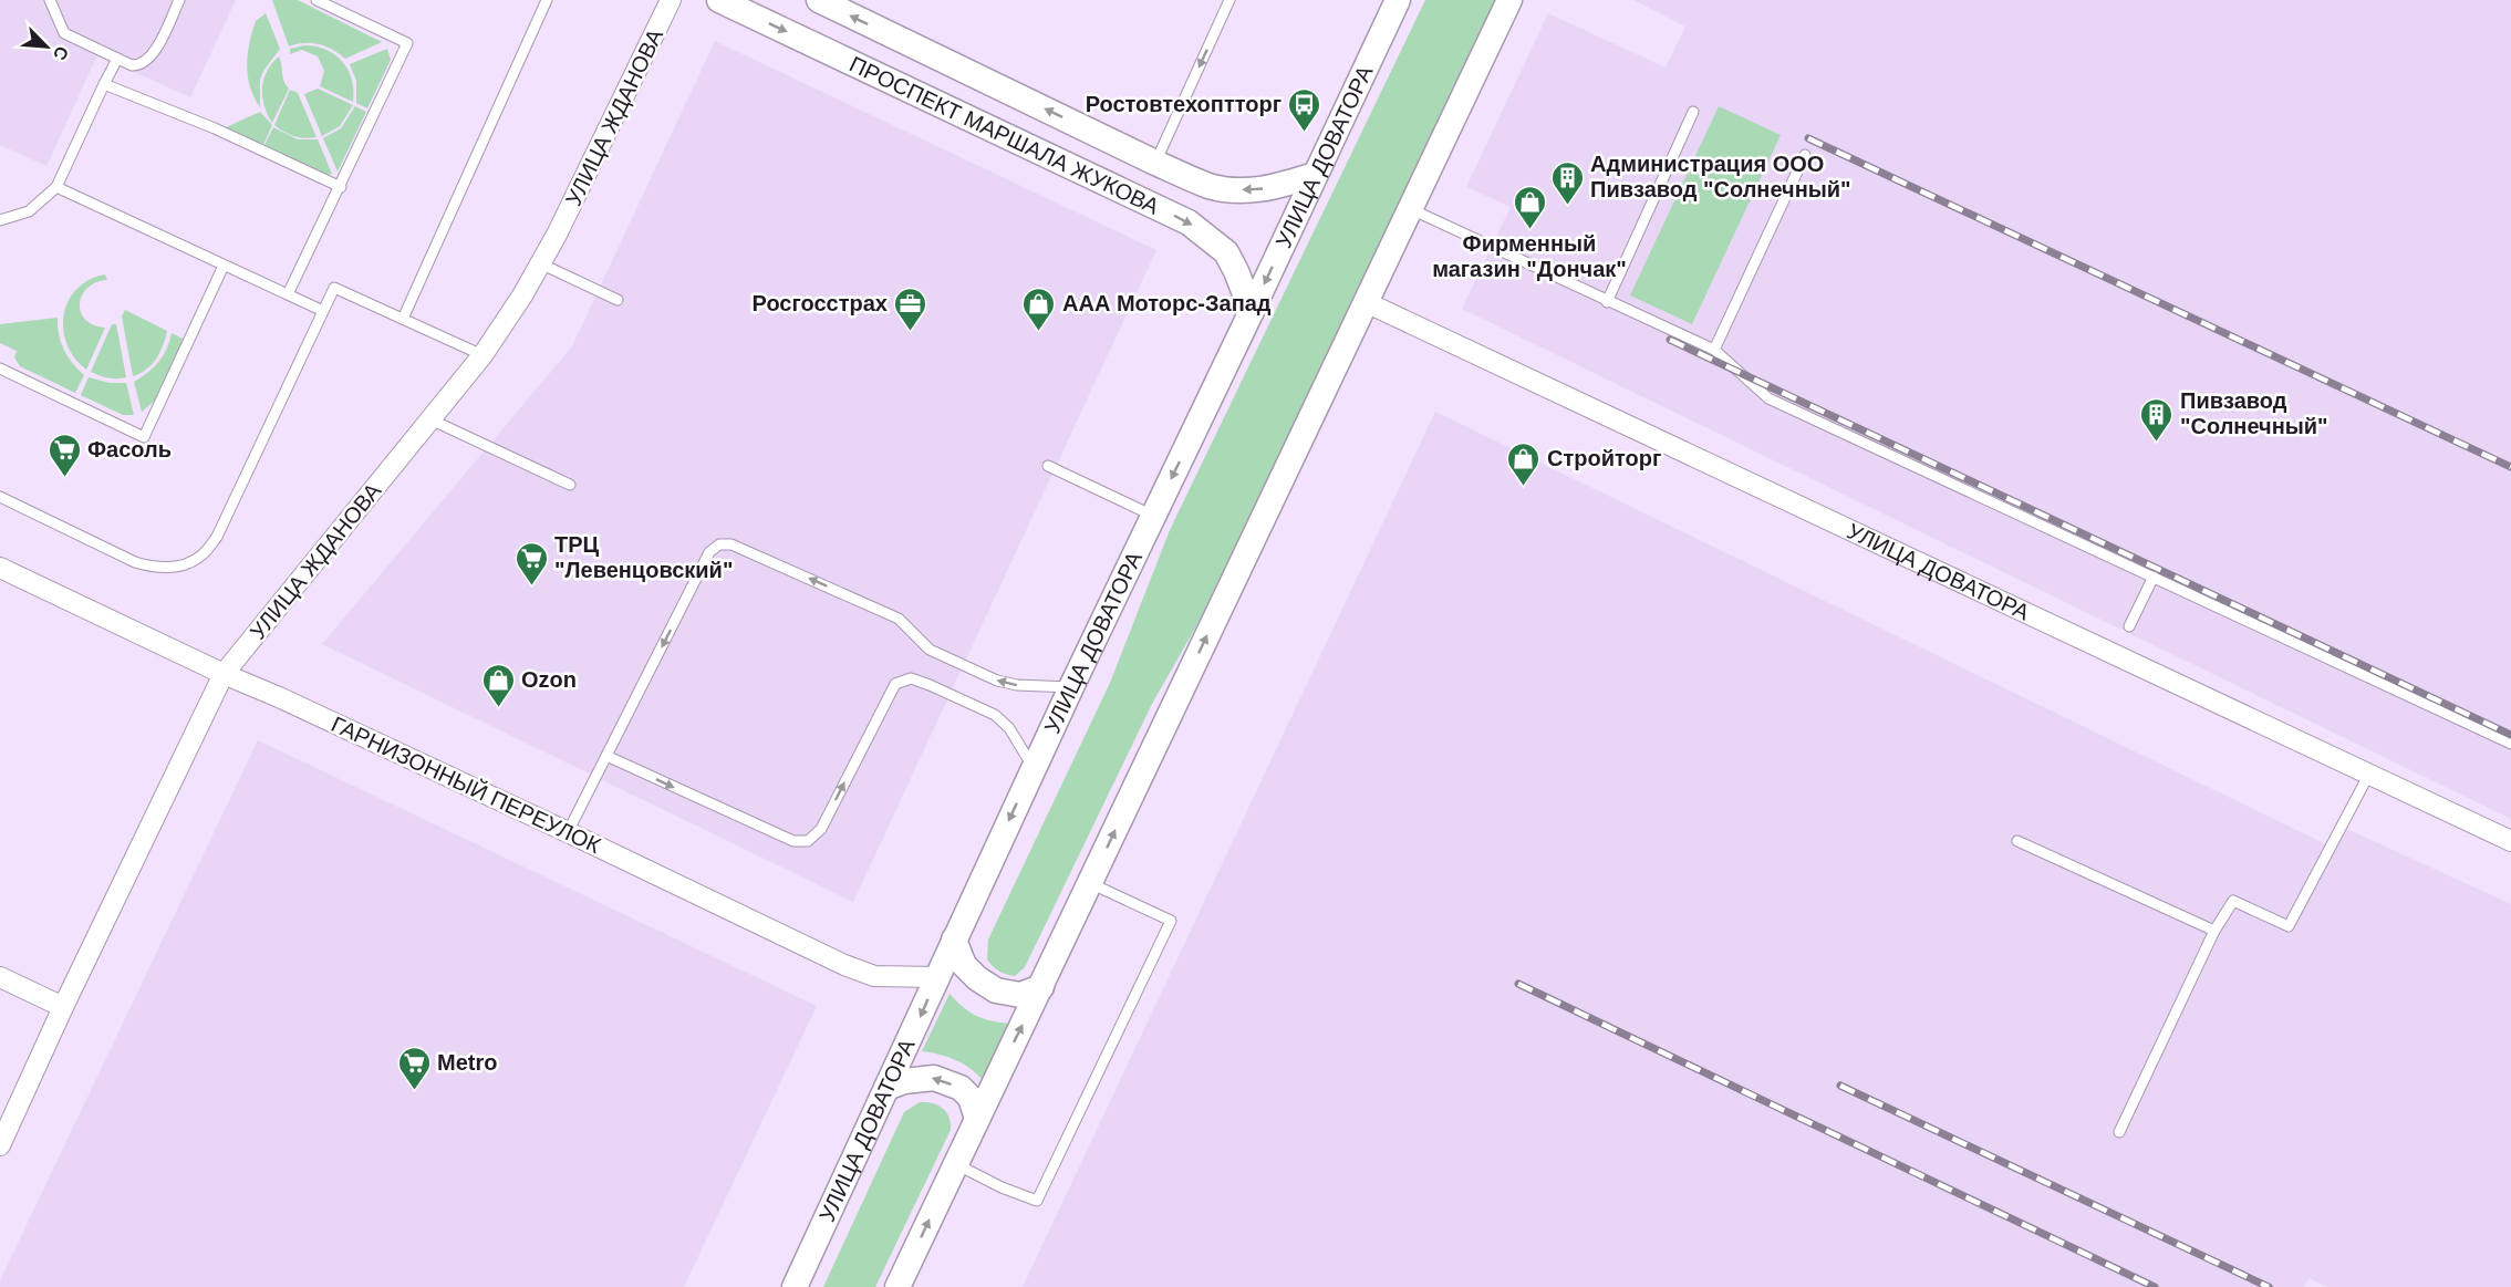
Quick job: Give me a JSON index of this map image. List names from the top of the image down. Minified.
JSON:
{"streets":{"street":["УЛИЦА ЖДАНОВА","ПРОСПЕКТ МАРШАЛА ЖУКОВА","УЛИЦА ДОВАТОРА","ГАРНИЗОННЫЙ ПЕРЕУЛОК"]},"crossings":[["УЛИЦА ЖДАНОВА","ГАРНИЗОННЫЙ ПЕРЕУЛОК"],["ПРОСПЕКТ МАРШАЛА ЖУКОВА","УЛИЦА ДОВАТОРА"],["УЛИЦА ДОВАТОРА","ГАРНИЗОННЫЙ ПЕРЕУЛОК"]],"places":{"bus stop":["Ростовтехоптторг"],"building":["Администрация ООО Пивзавод \"Солнечный\"","Пивзавод \"Солнечный\""],"shop":["Фирменный магазин \"Дончак\"","ААА Моторс-Запад","Стройторг","Ozon"],"office":["Росгосстрах"],"supermarket":["Фасоль","ТРЦ \"Левенцовский\"","Metro"]},"north":"bottom right"}
